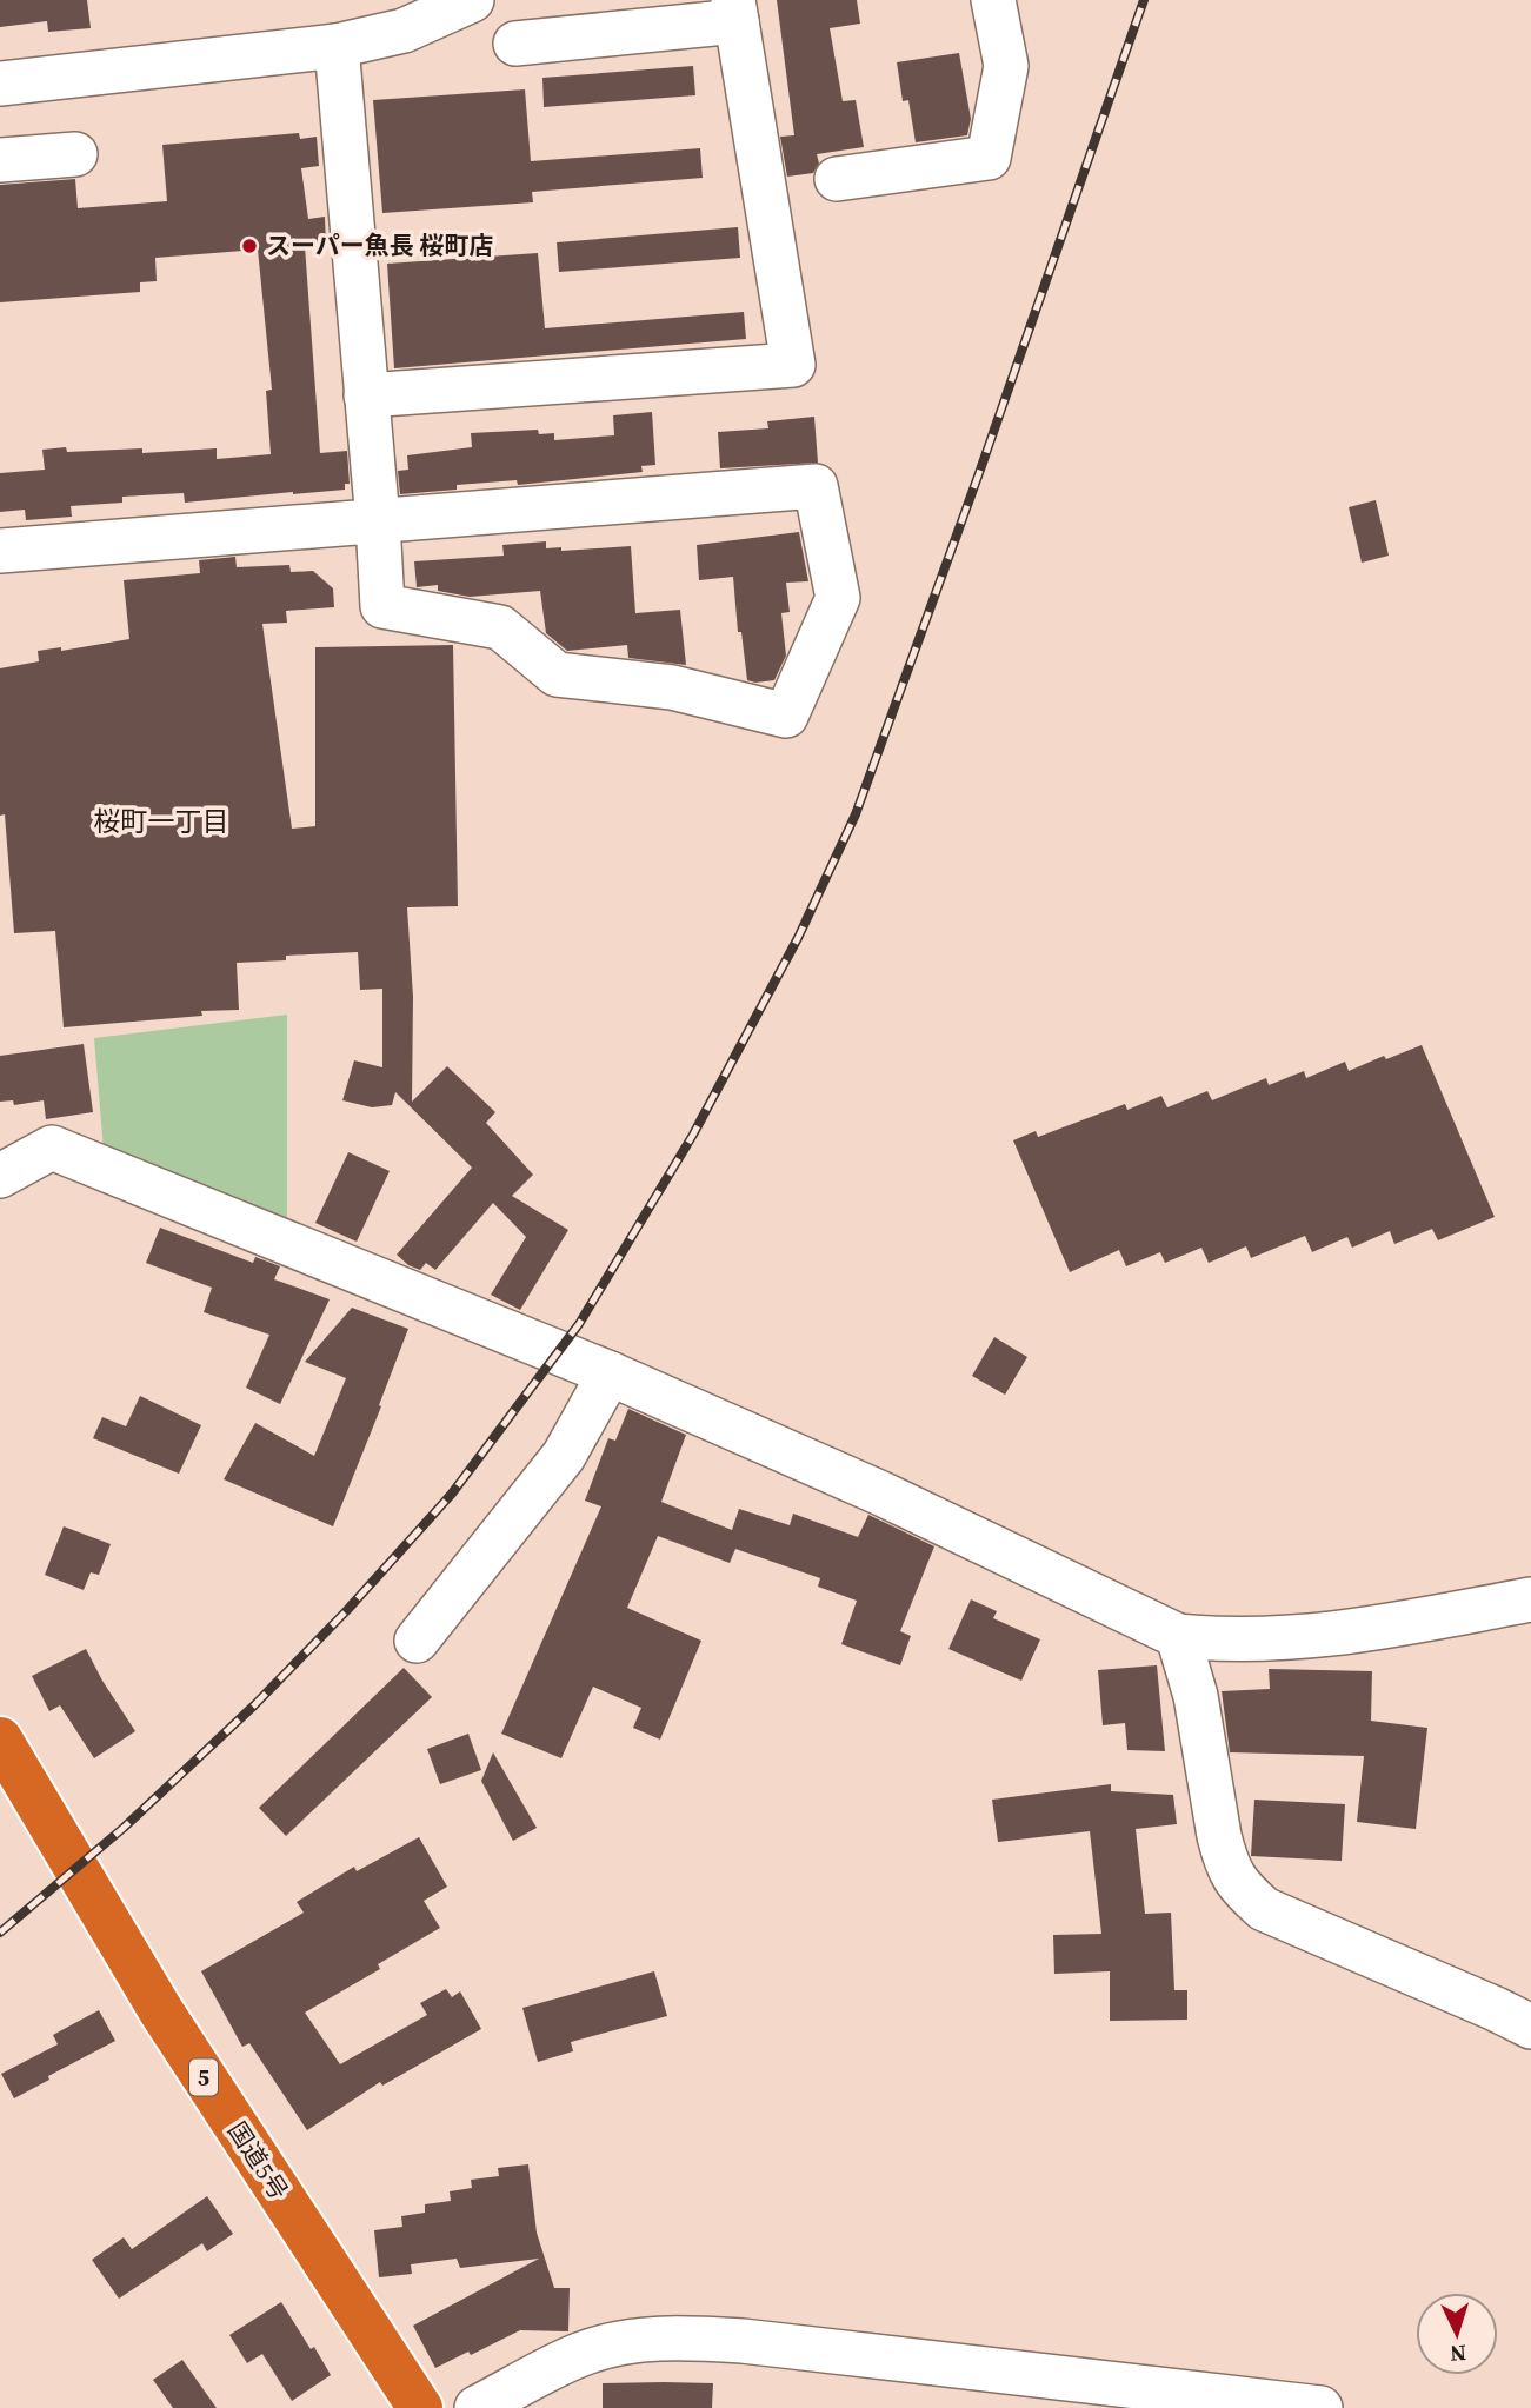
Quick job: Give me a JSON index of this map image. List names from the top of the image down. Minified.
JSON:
{"streets":{"highway":["5","国道5号"]},"districts":["桜町一丁目"],"places":["スーパー魚長 桜町店"],"north":"bottom"}
